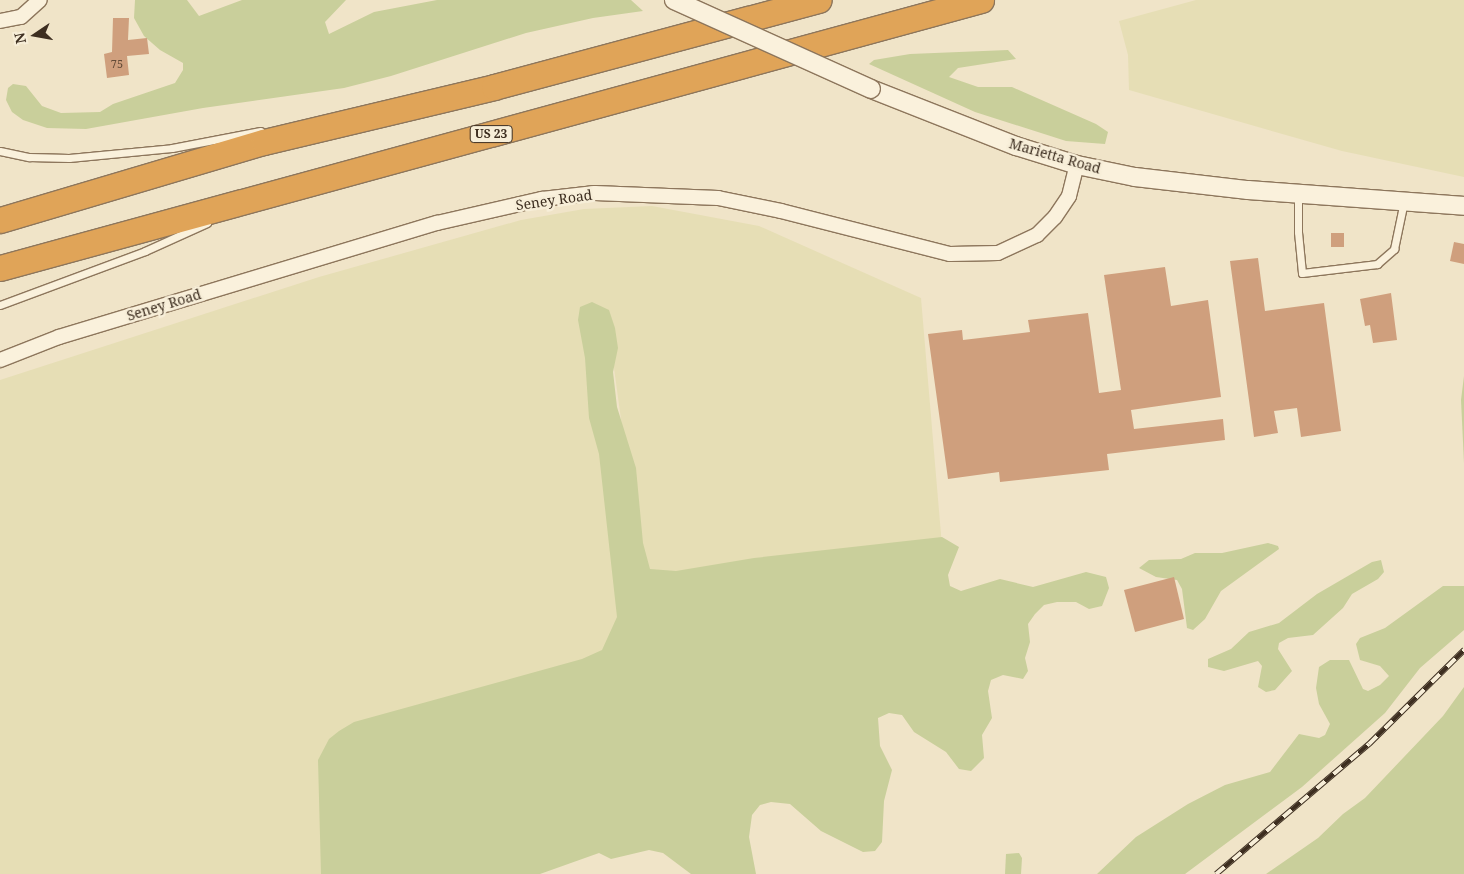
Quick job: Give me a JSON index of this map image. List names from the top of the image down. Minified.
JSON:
{"streets":{"highway":["US 23"],"street":["Marietta Road","Seney Road"]},"crossings":[["Marietta Road","Seney Road"]],"house_numbers":["75"],"north":"left"}
